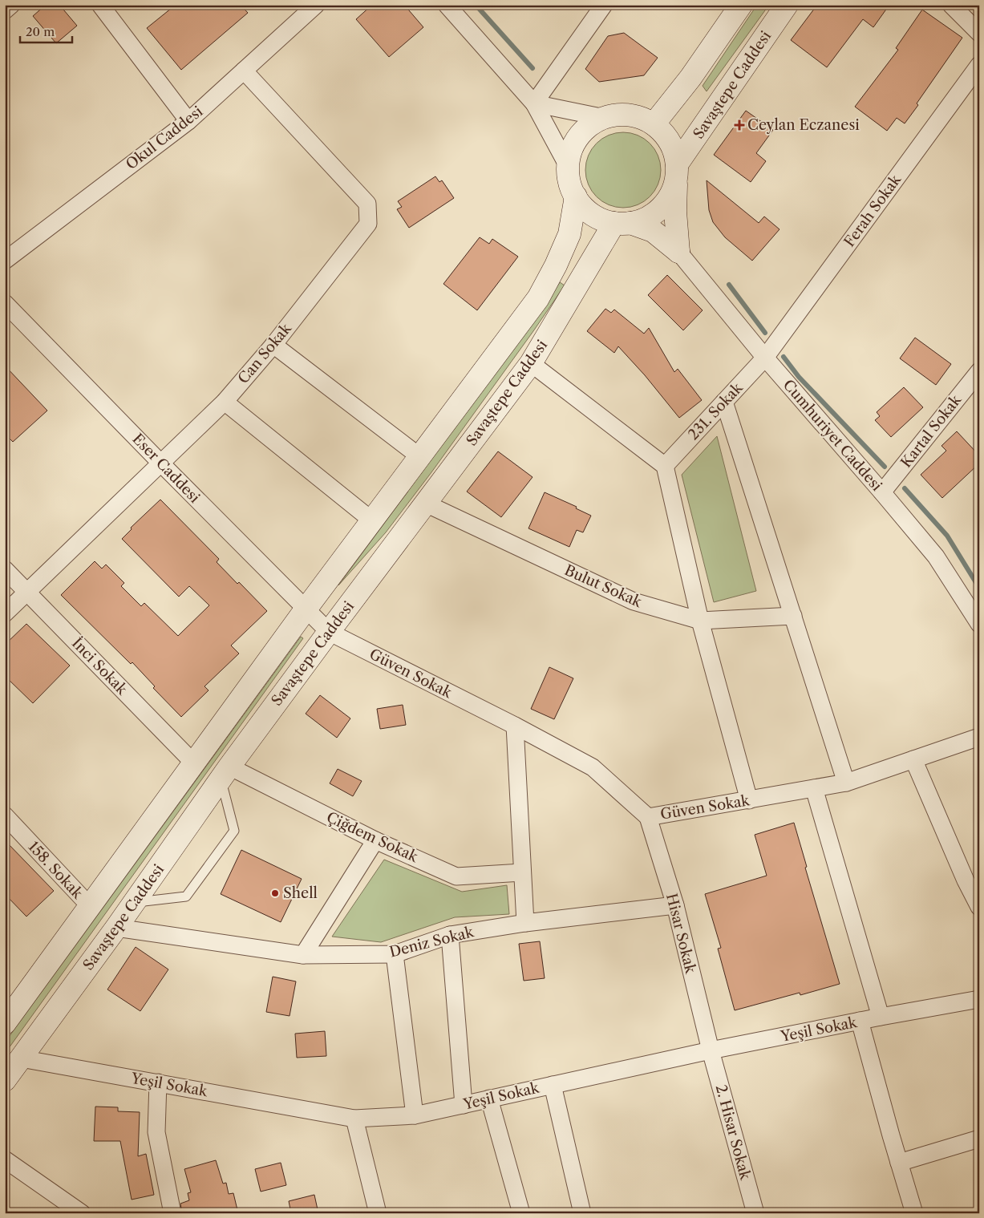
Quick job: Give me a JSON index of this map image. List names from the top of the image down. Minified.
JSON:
{"streets":{"main road":["Savaştepe Caddesi"],"street":["Okul Caddesi","Ferah Sokak","Can Sokak","231. Sokak","Kartal Sokak","Cumhuriyet Caddesi","Eser Caddesi","Bulut Sokak","İnci Sokak","Güven Sokak","Çiğdem Sokak","158. Sokak","Hisar Sokak","Deniz Sokak","Yeşil Sokak","2. Hisar Sokak"]},"crossings":[["Savaştepe Caddesi","Eser Caddesi"],["Savaştepe Caddesi","Bulut Sokak"],["Savaştepe Caddesi","Güven Sokak"],["Savaştepe Caddesi","Çiğdem Sokak"],["Savaştepe Caddesi","Deniz Sokak"],["Savaştepe Caddesi","Yeşil Sokak"],["Okul Caddesi","Can Sokak"],["Ferah Sokak","231. Sokak"],["Ferah Sokak","Cumhuriyet Caddesi"],["Can Sokak","Eser Caddesi"],["Can Sokak","İnci Sokak"],["231. Sokak","Cumhuriyet Caddesi"],["Kartal Sokak","Cumhuriyet Caddesi"],["Eser Caddesi","Güven Sokak"],["Güven Sokak","Hisar Sokak"],["Hisar Sokak","Deniz Sokak"],["Hisar Sokak","Yeşil Sokak"],["Hisar Sokak","2. Hisar Sokak"],["Yeşil Sokak","2. Hisar Sokak"]],"places":{"health":["Ceylan Eczanesi"],"other":["Shell"]},"scale_bar":"20 m"}
